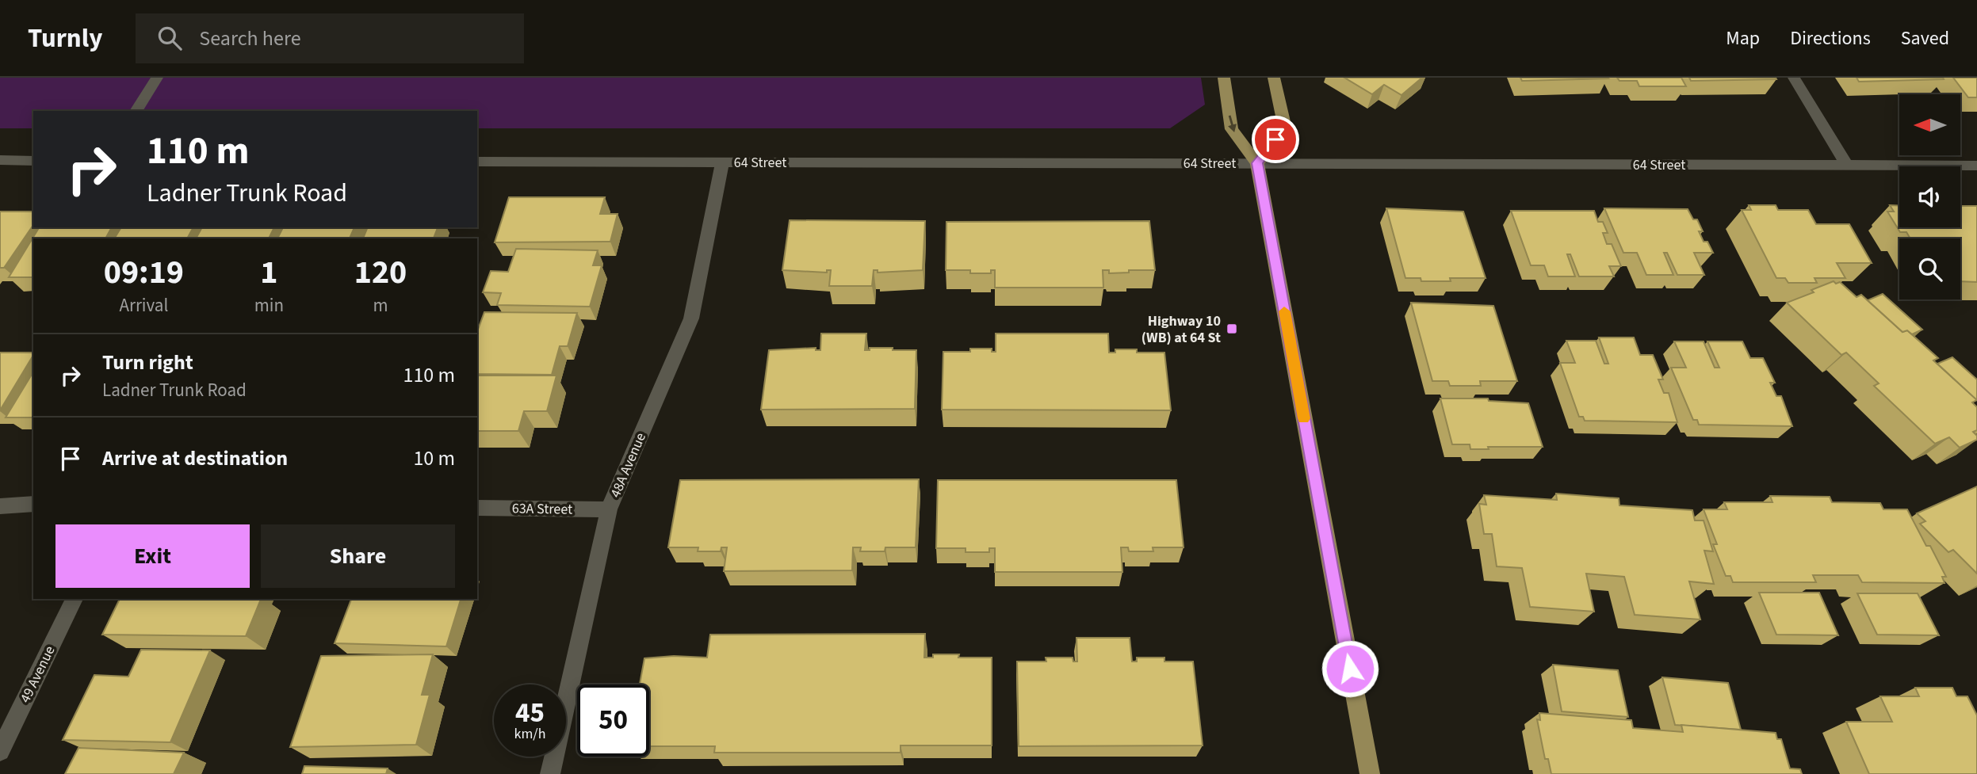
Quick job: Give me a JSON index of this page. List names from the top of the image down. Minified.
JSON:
{"streets":{"street":["64 Street","48A Avenue","63A Street","49 Avenue"]},"crossings":[["64 Street","48A Avenue"],["48A Avenue","63A Street"]],"places":{"transit":["Highway 10 (WB) at 64 St"]},"north":"left","page":{"header":"Turnly","search":"Search here","nav":["Map","Directions","Saved"],"turn":["110 m","Ladner Trunk Road"],"eta":["09:19","Arrival","1","min","120","m"],"list":[{"name":"Turn right","note":"Ladner Trunk Road","value":"110 m"},{"name":"Arrive at destination","value":"10 m"}],"buttons":["Exit","Share"],"speed":"45 km/h","limit":"50"}}
